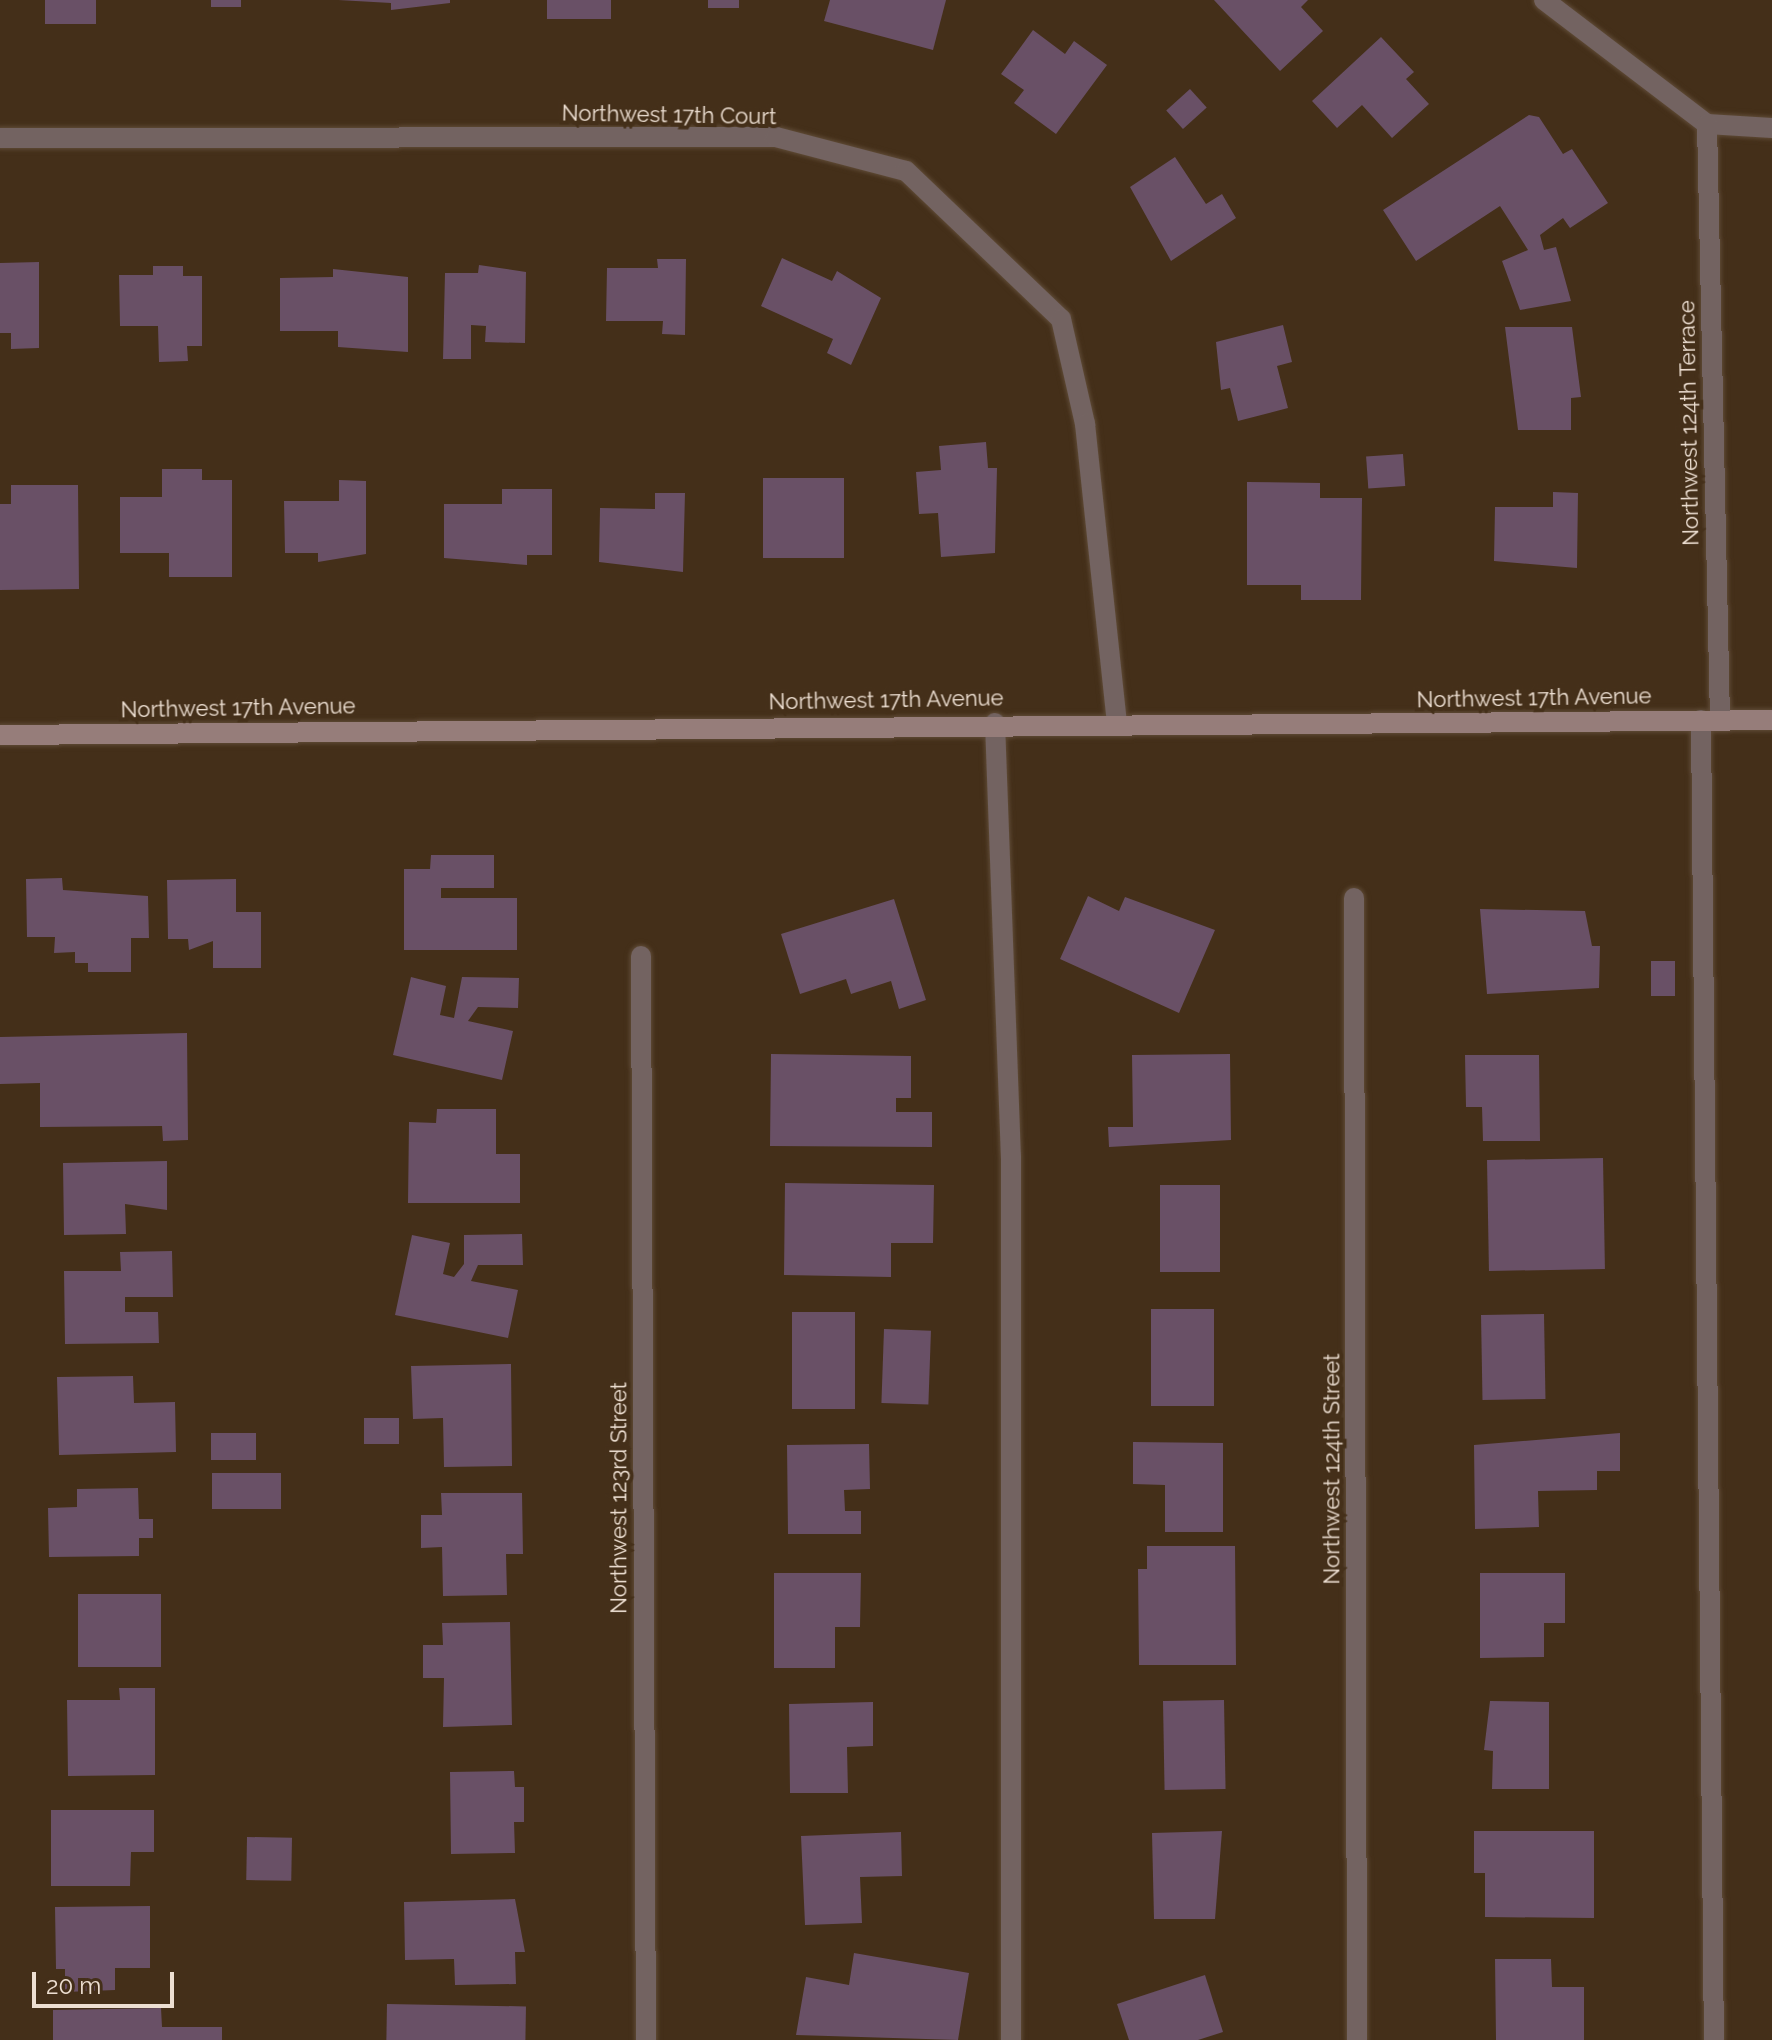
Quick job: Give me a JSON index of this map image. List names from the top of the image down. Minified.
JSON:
{"streets":{"main road":["Northwest 17th Avenue"],"street":["Northwest 17th Court","Northwest 124th Terrace","Northwest 124th Street","Northwest 123rd Street"]},"crossings":[["Northwest 17th Court","Northwest 17th Avenue"],["Northwest 124th Terrace","Northwest 17th Avenue"]],"scale_bar":"20 m"}
